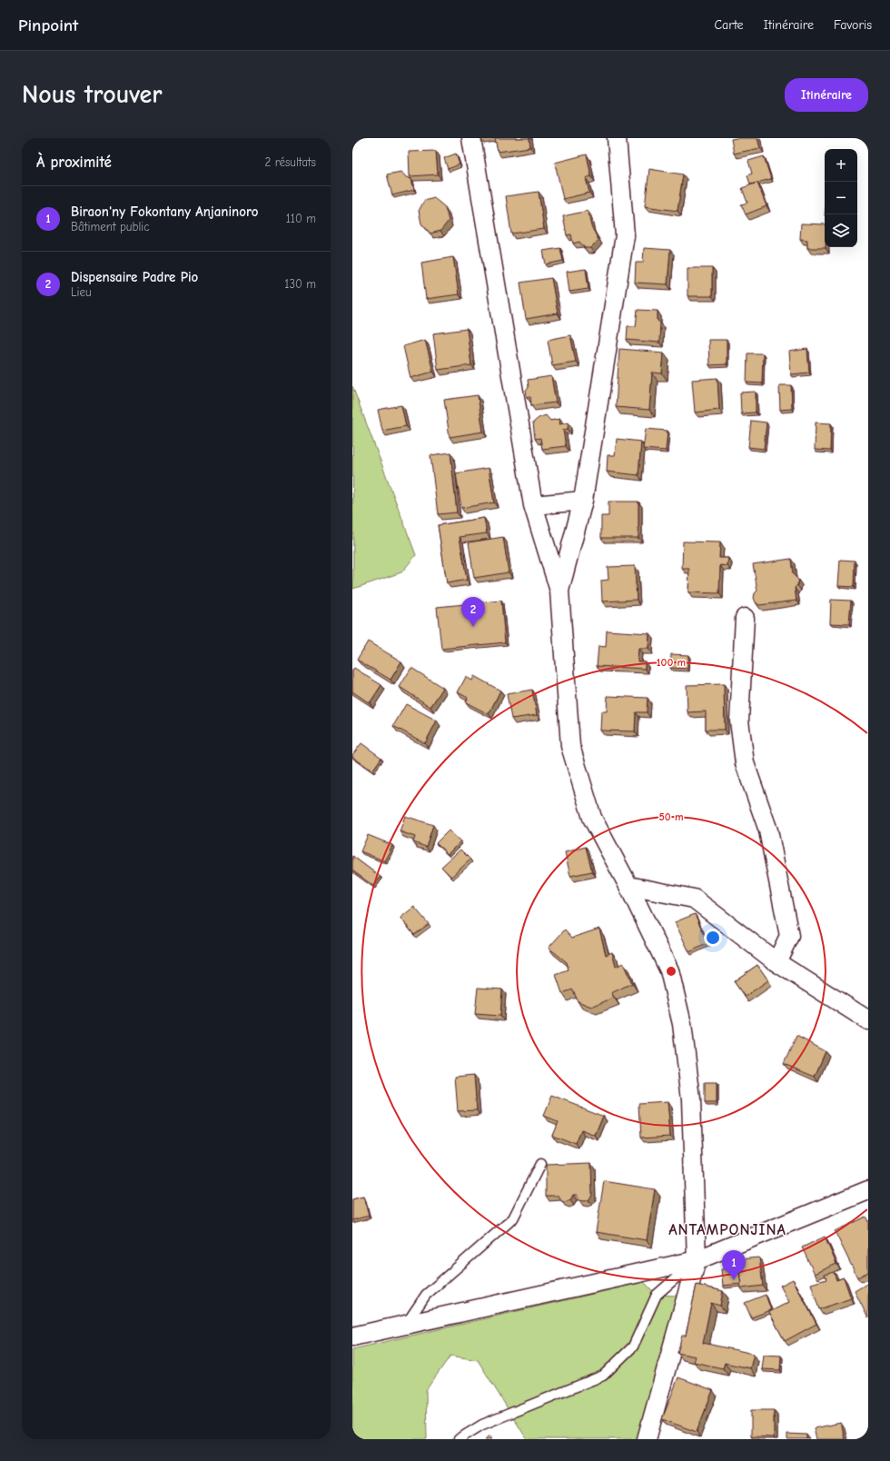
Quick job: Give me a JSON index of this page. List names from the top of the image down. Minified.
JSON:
{"districts":["ANTAMPONJINA"],"page":{"header":"Pinpoint","nav":["Carte","Itinéraire","Favoris"],"buttons":"Itinéraire","title":"Nous trouver","heading":["À proximité","2 résultats"],"map_buttons":["+","−"],"list":[{"mark":"1","name":"Biraon'ny Fokontany Anjaninoro","note":"Bâtiment public","value":"110 m"},{"mark":"2","name":"Dispensaire Padre Pio","note":"Lieu","value":"130 m"}],"pins":["2","1"]},"rings":["100 m","50 m"]}
